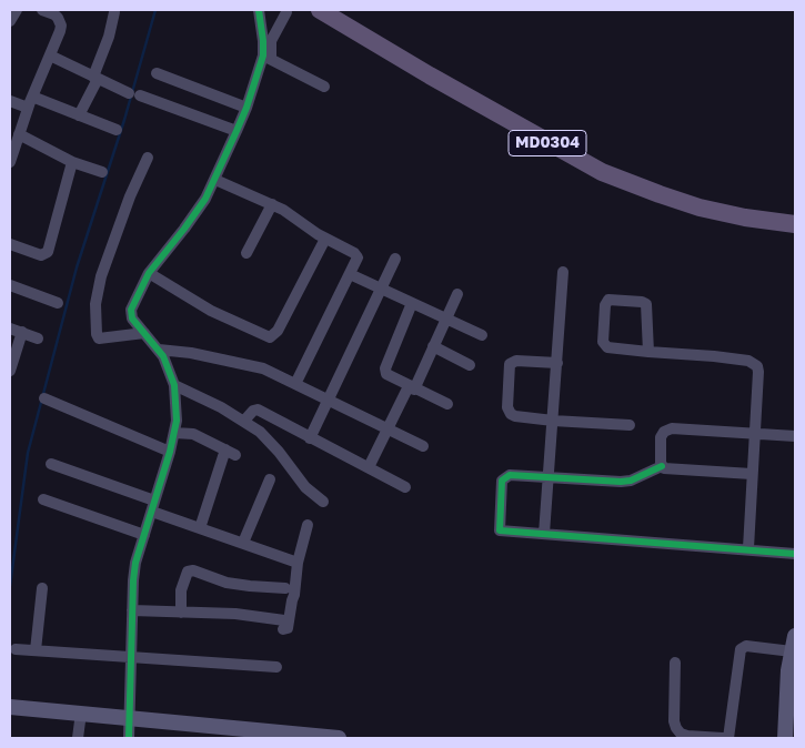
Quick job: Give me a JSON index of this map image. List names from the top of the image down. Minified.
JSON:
{"streets":{"main road":["MD0304"]}}
